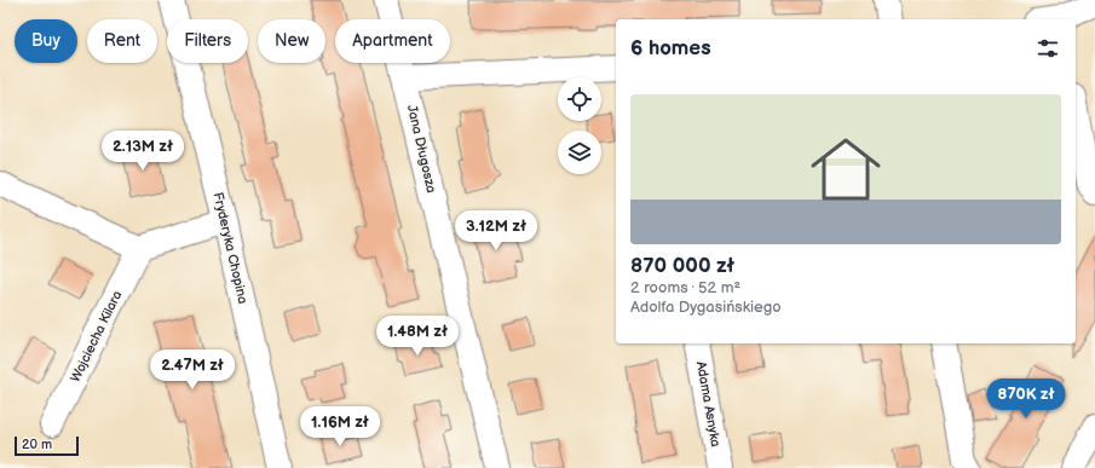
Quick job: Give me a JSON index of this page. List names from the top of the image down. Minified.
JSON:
{"streets":{"street":["Jana Długosza","Fryderyka Chopina","Wojciecha Kilara","Adama Asnyka"]},"scale_bar":"20 m","page":{"chip":["Buy","Rent","Filters","New","Apartment"],"heading":"6 homes","list":[{"name":"870 000 zł","note":"2 rooms · 52 m² · Adolfa Dygasińskiego"}],"price":["2.13M zł","3.12M zł","1.48M zł","2.47M zł","870K zł","1.16M zł"],"scale":"20 m"}}
